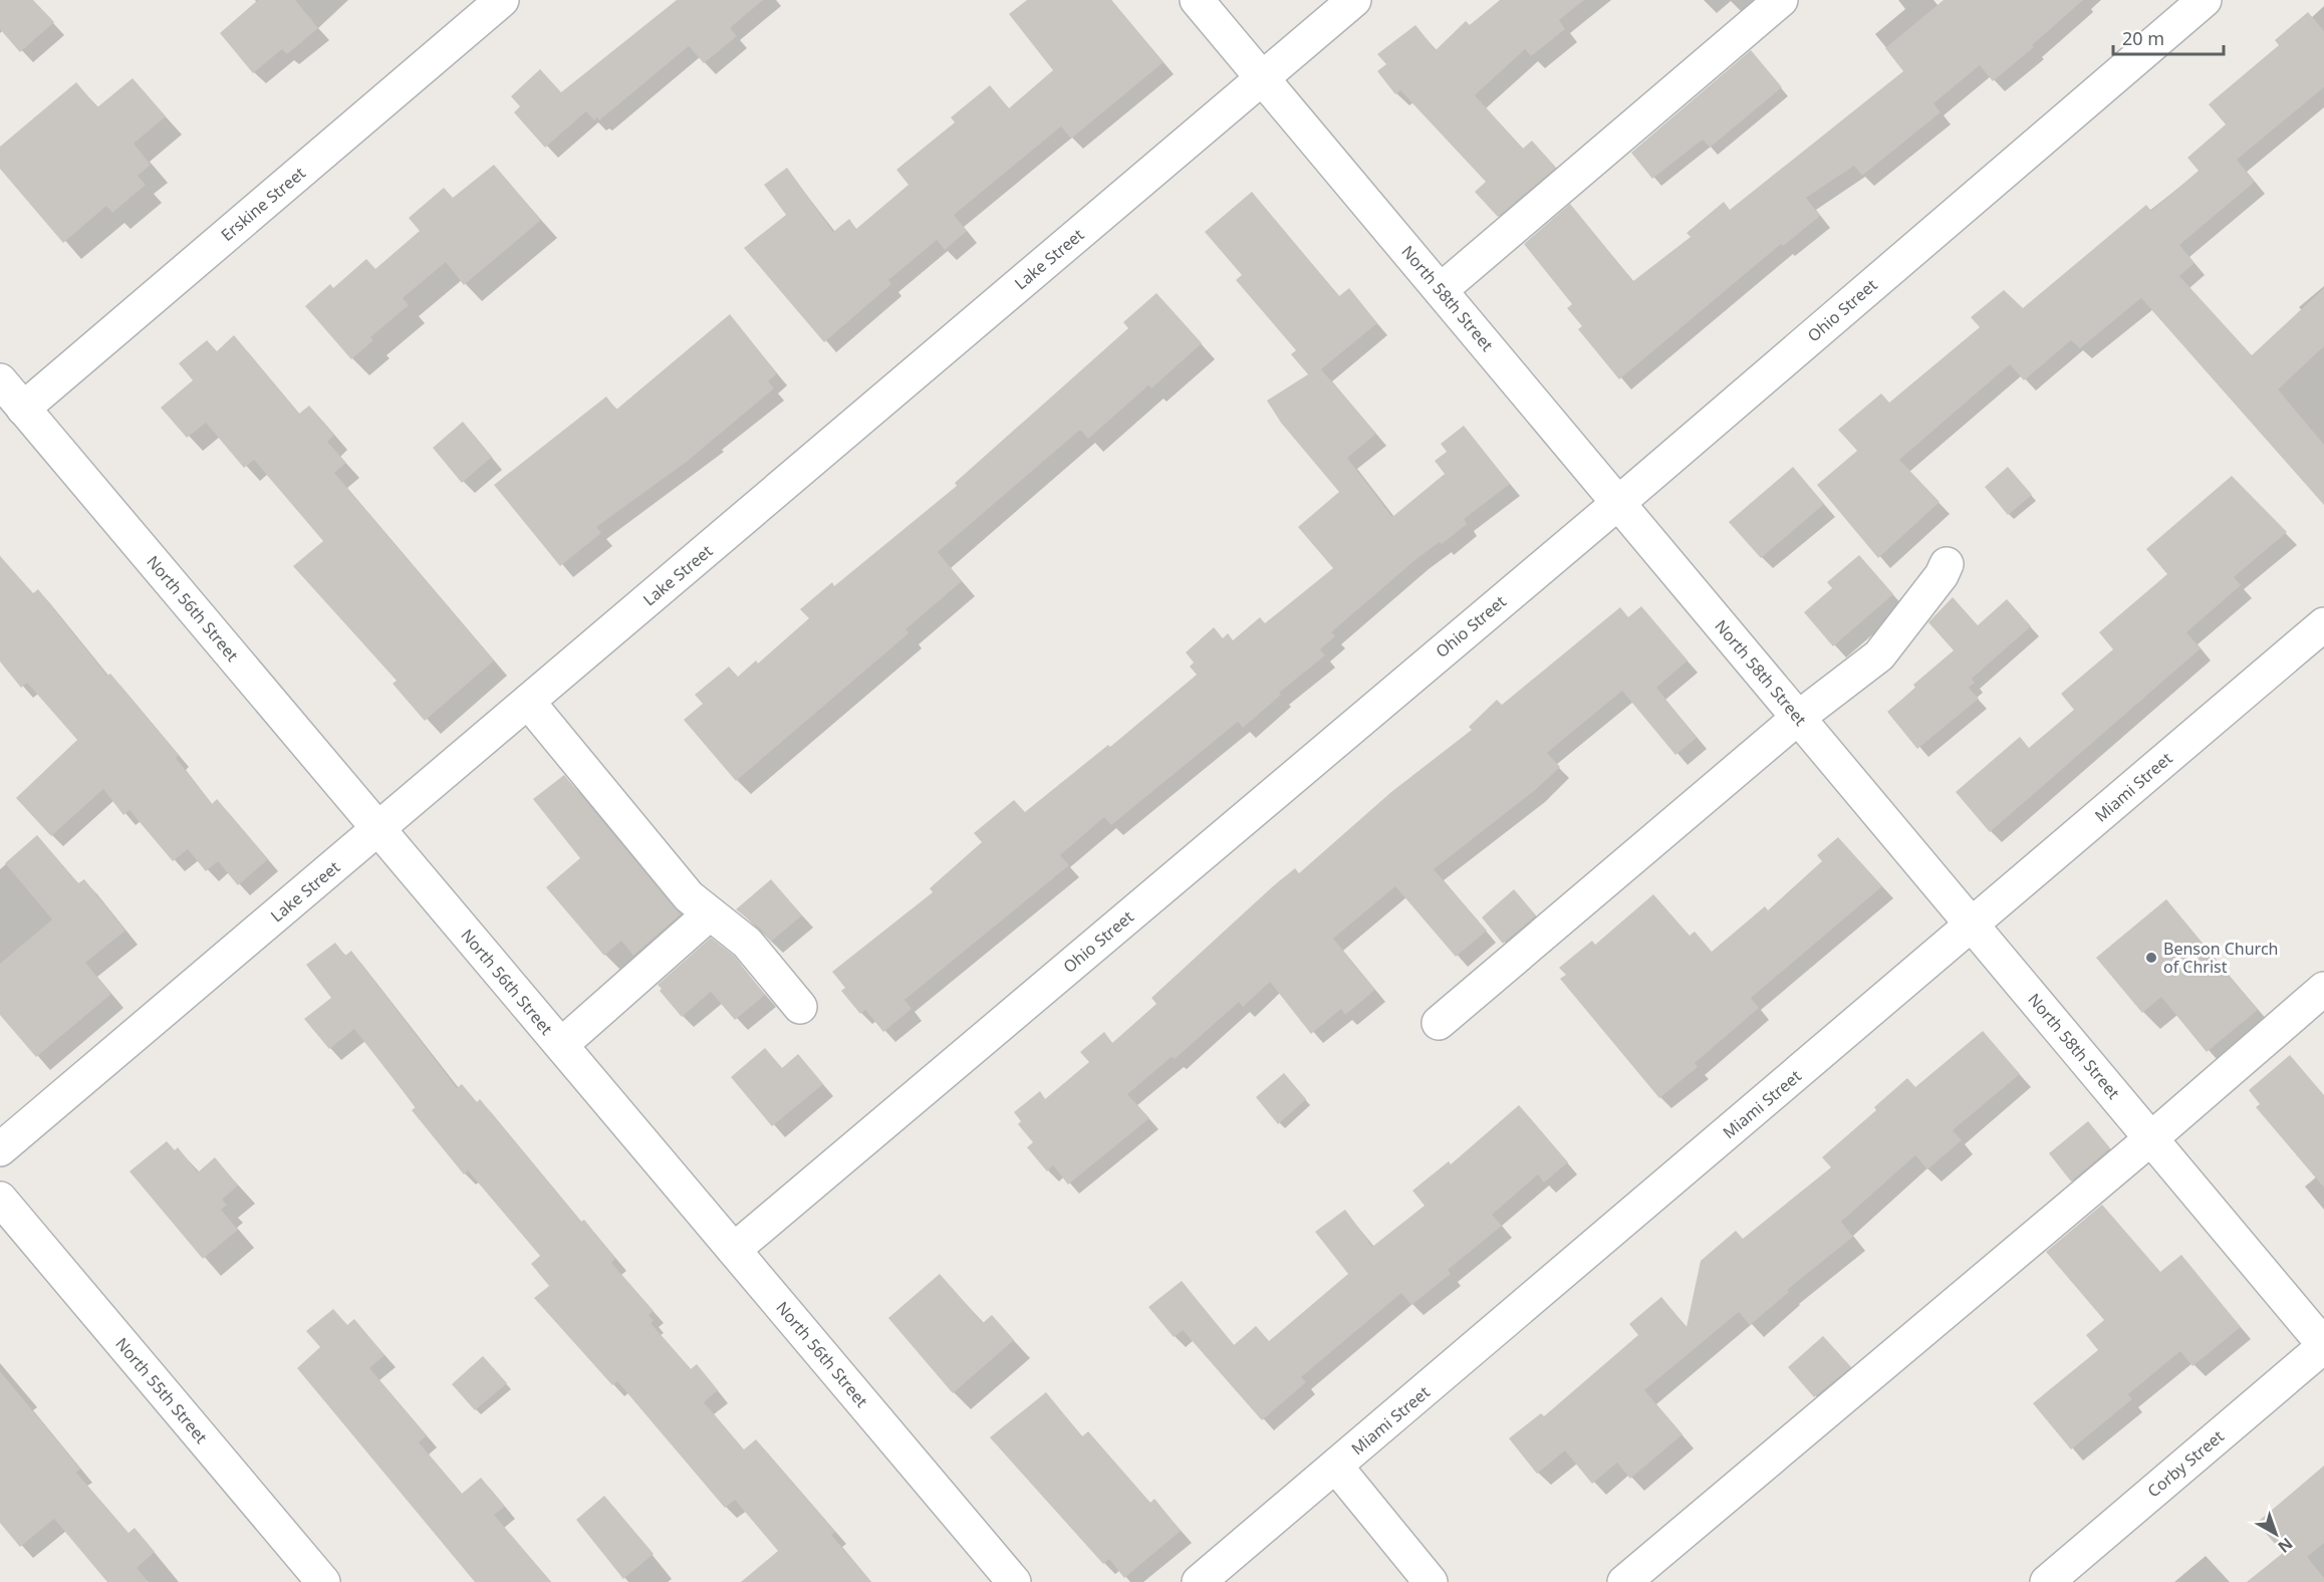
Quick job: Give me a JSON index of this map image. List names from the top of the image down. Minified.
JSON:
{"streets":{"street":["Erskine Street","Lake Street","North 58th Street","Ohio Street","North 56th Street","Miami Street","North 55th Street","Corby Street"]},"crossings":[["Erskine Street","North 56th Street"],["Lake Street","North 58th Street"],["Lake Street","North 56th Street"],["North 58th Street","Ohio Street"],["North 58th Street","Miami Street"],["North 58th Street","Corby Street"],["Ohio Street","North 56th Street"]],"places":["Benson Church of Christ"],"scale_bar":"20 m","north":"bottom right"}
